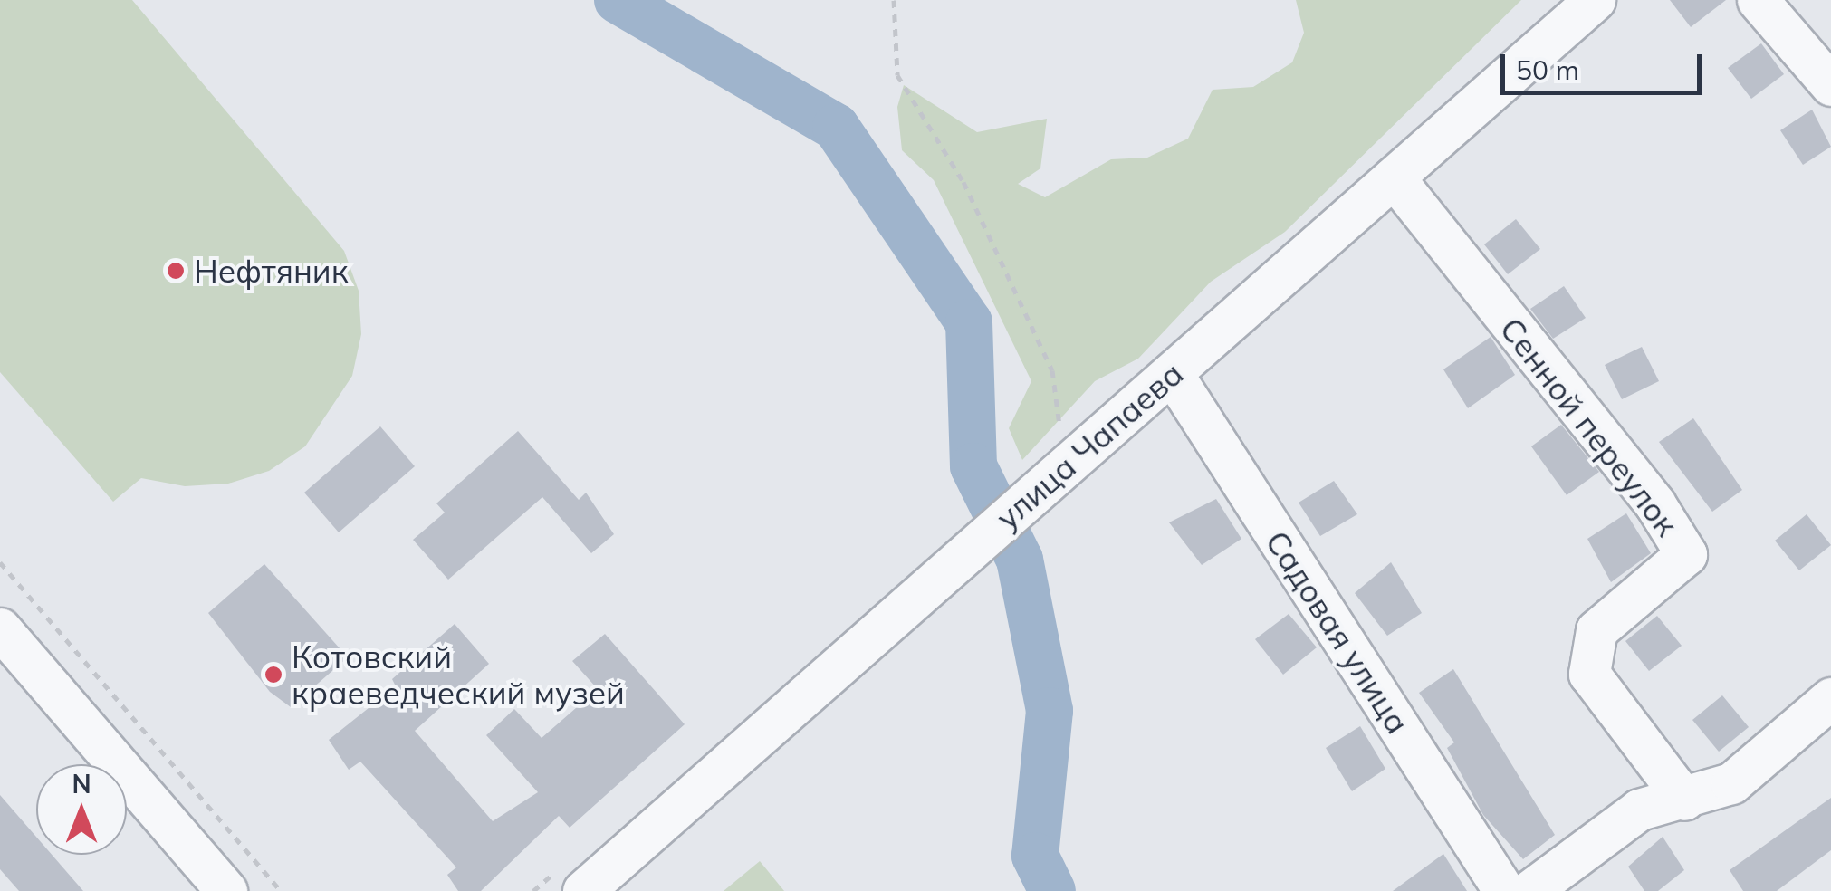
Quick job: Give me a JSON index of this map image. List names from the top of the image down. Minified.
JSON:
{"streets":{"street":["Сенной переулок","улица Чапаева","Садовая улица"]},"crossings":[["Сенной переулок","улица Чапаева"],["улица Чапаева","Садовая улица"]],"places":["Нефтяник","Котовский краеведческий музей"],"scale_bar":"50 m","north":"top"}
